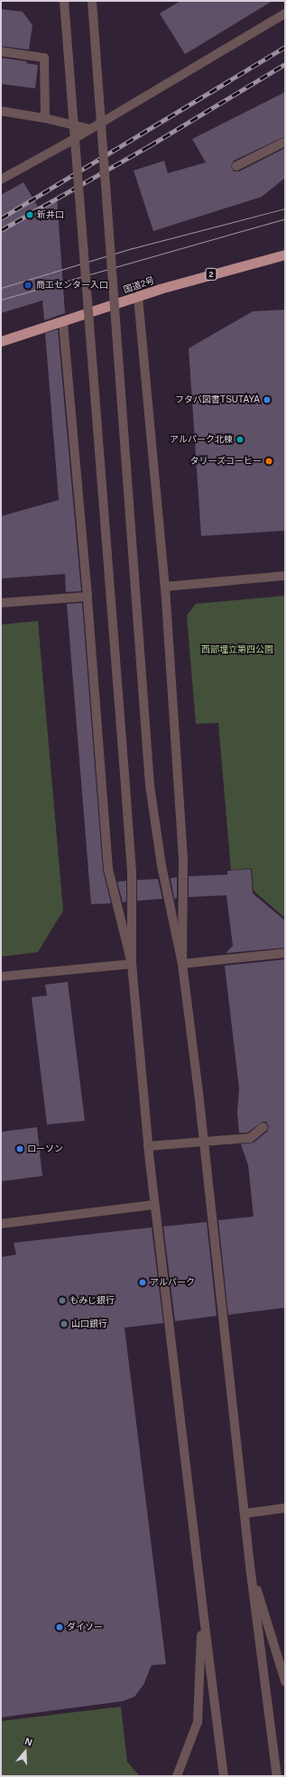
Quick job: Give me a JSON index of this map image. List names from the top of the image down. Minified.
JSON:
{"streets":{"highway":["2","国道2号"]},"parks":["西部埋立第四公園"],"places":["新井口","商工センター入口","フタバ図書TSUTAYA","アルパーク北棟","タリーズコーヒー","ローソン","アルパーク","もみじ銀行","山口銀行","ダイソー"],"north":"top"}
